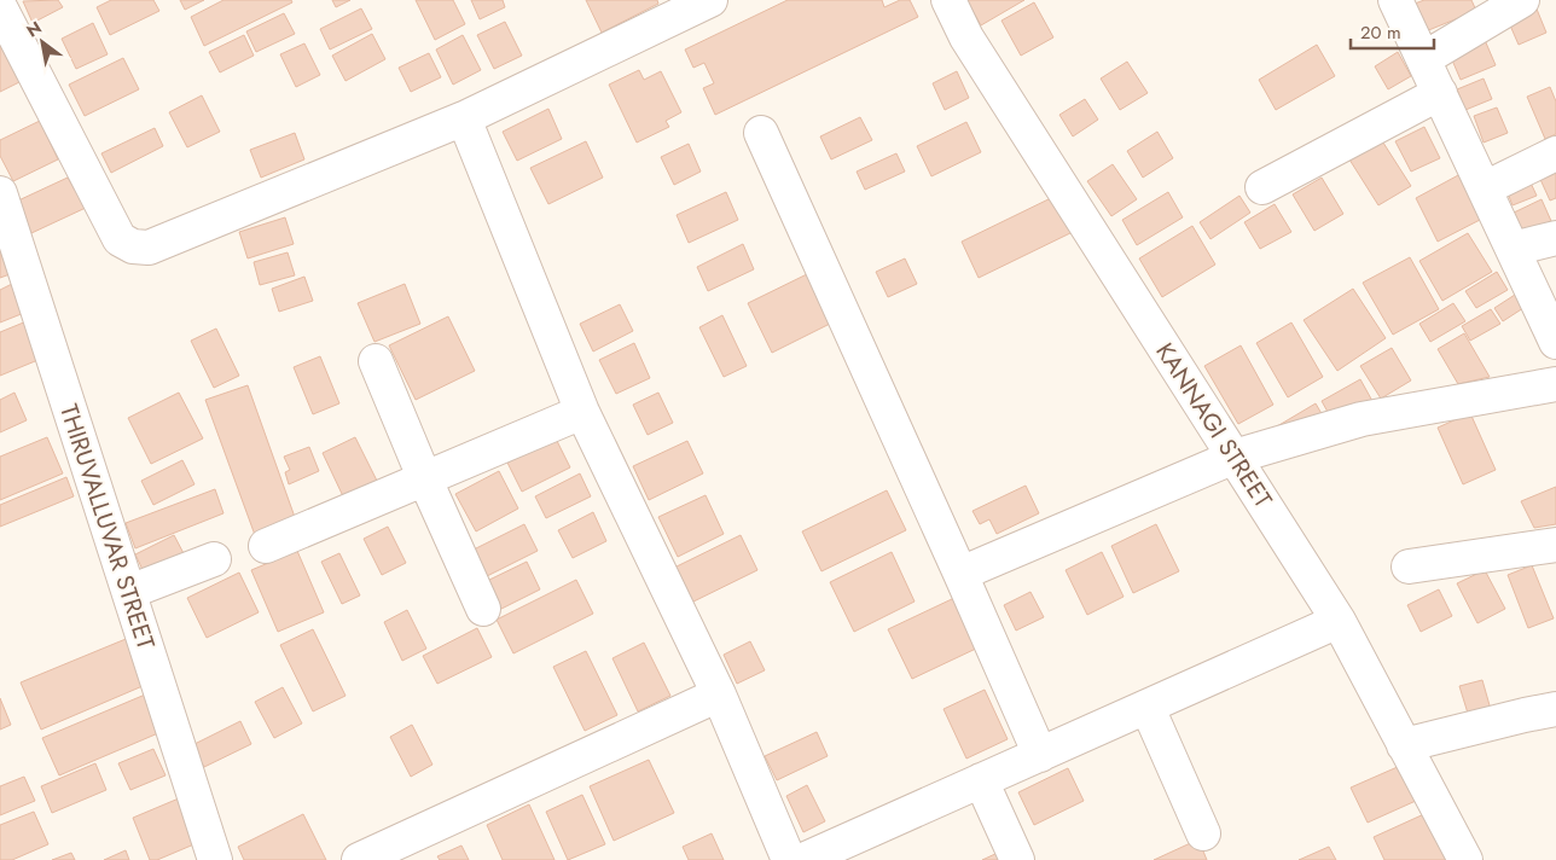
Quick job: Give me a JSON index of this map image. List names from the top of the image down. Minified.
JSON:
{"streets":{"street":["KANNAGI STREET","THIRUVALLUVAR STREET"]},"scale_bar":"20 m","north":"top left"}
